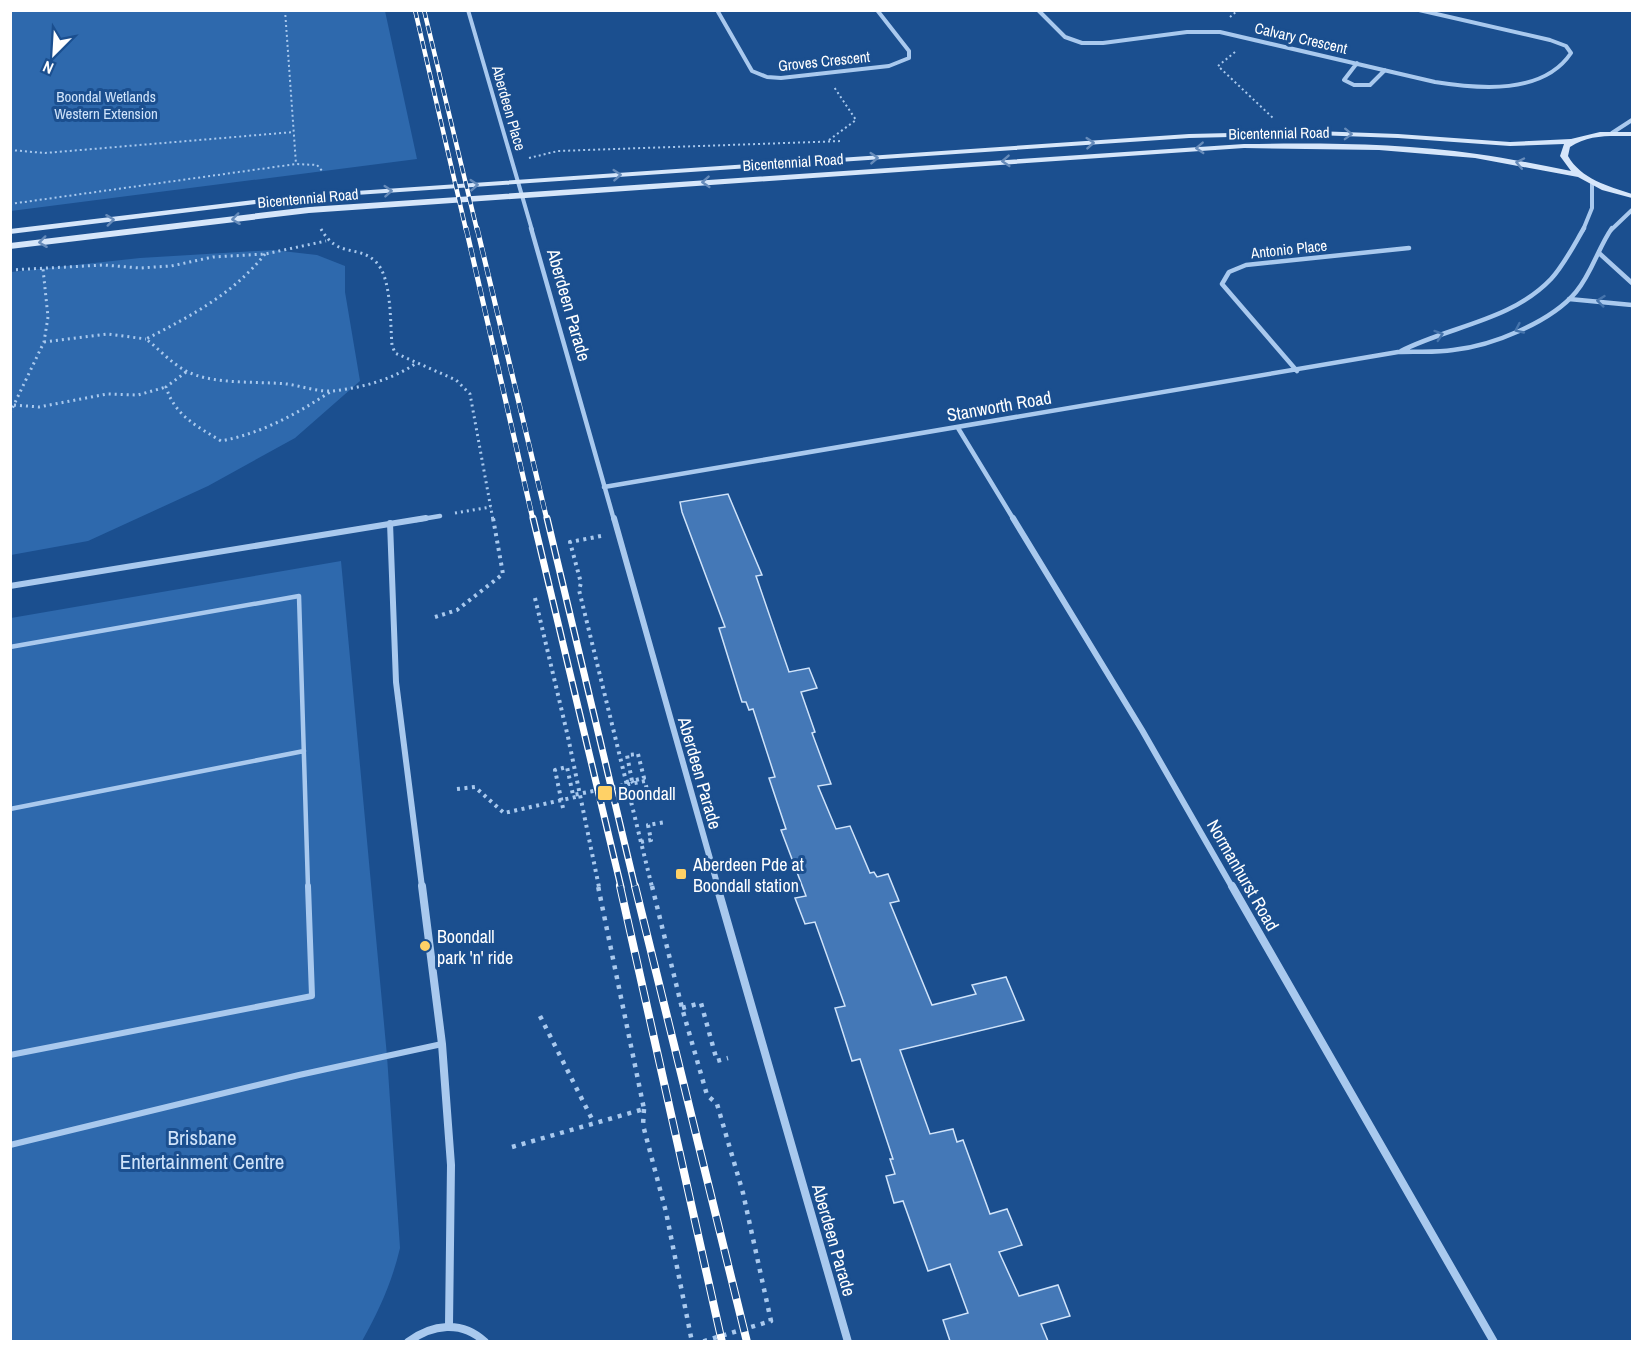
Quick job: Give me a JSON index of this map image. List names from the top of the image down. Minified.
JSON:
{"streets":{"main road":["Bicentennial Road"],"street":["Calvary Crescent","Groves Crescent","Aberdeen Place","Antonio Place","Aberdeen Parade","Stanworth Road","Normanhurst Road"]},"crossings":[["Aberdeen Place","Aberdeen Parade"],["Antonio Place","Stanworth Road"],["Aberdeen Parade","Stanworth Road"],["Stanworth Road","Normanhurst Road"]],"parks":["Boondal Wetlands Western Extension","Brisbane Entertainment Centre"],"places":{"transit":["Boondall","Aberdeen Pde at Boondall station"],"other":["Boondall park 'n' ride"]},"north":"bottom left"}
